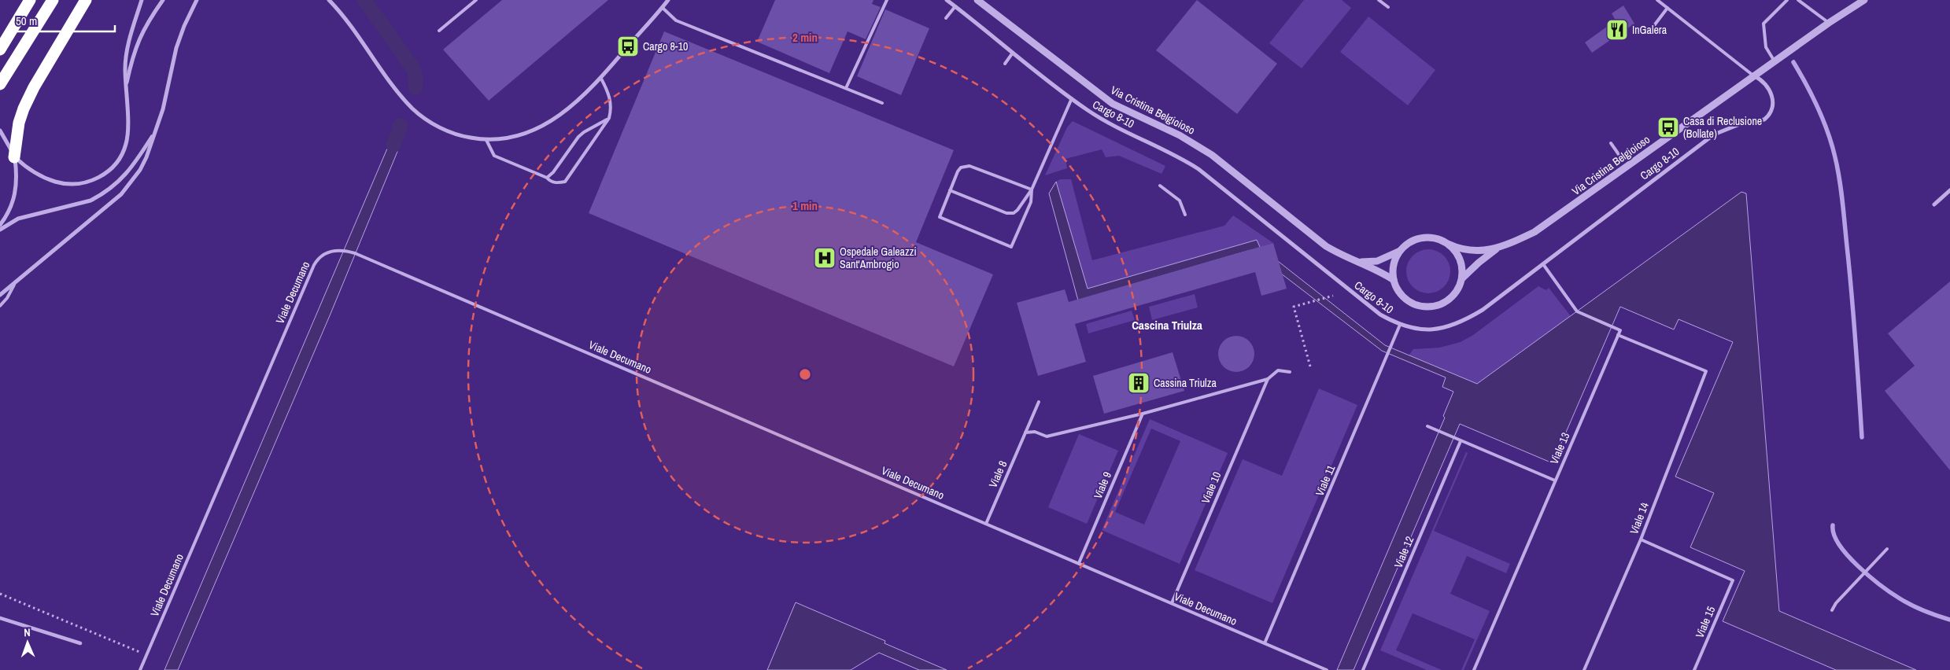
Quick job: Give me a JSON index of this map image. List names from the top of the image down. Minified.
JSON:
{"streets":{"street":["Via Cristina Belgioioso","Cargo 8-10"],"lane":["Viale Decumano","Viale 13","Viale 8","Viale 11","Viale 9","Viale 10","Viale 14","Viale 12","Viale 15"]},"crossings":[["Via Cristina Belgioioso","Cargo 8-10"],["Cargo 8-10","Viale 11"],["Viale Decumano","Viale 8"],["Viale Decumano","Viale 11"],["Viale Decumano","Viale 9"],["Viale Decumano","Viale 10"],["Viale 13","Viale 14"],["Viale 14","Viale 15"]],"districts":["Cascina Triulza"],"places":{"restaurant":["InGalera"],"bus stop":["Cargo 8-10","Casa di Reclusione (Bollate)"],"hospital":["Ospedale Galeazzi Sant'Ambrogio"],"building":["Cassina Triulza"]},"scale_bar":"50 m","north":"top","rings":["2 min","1 min"]}
